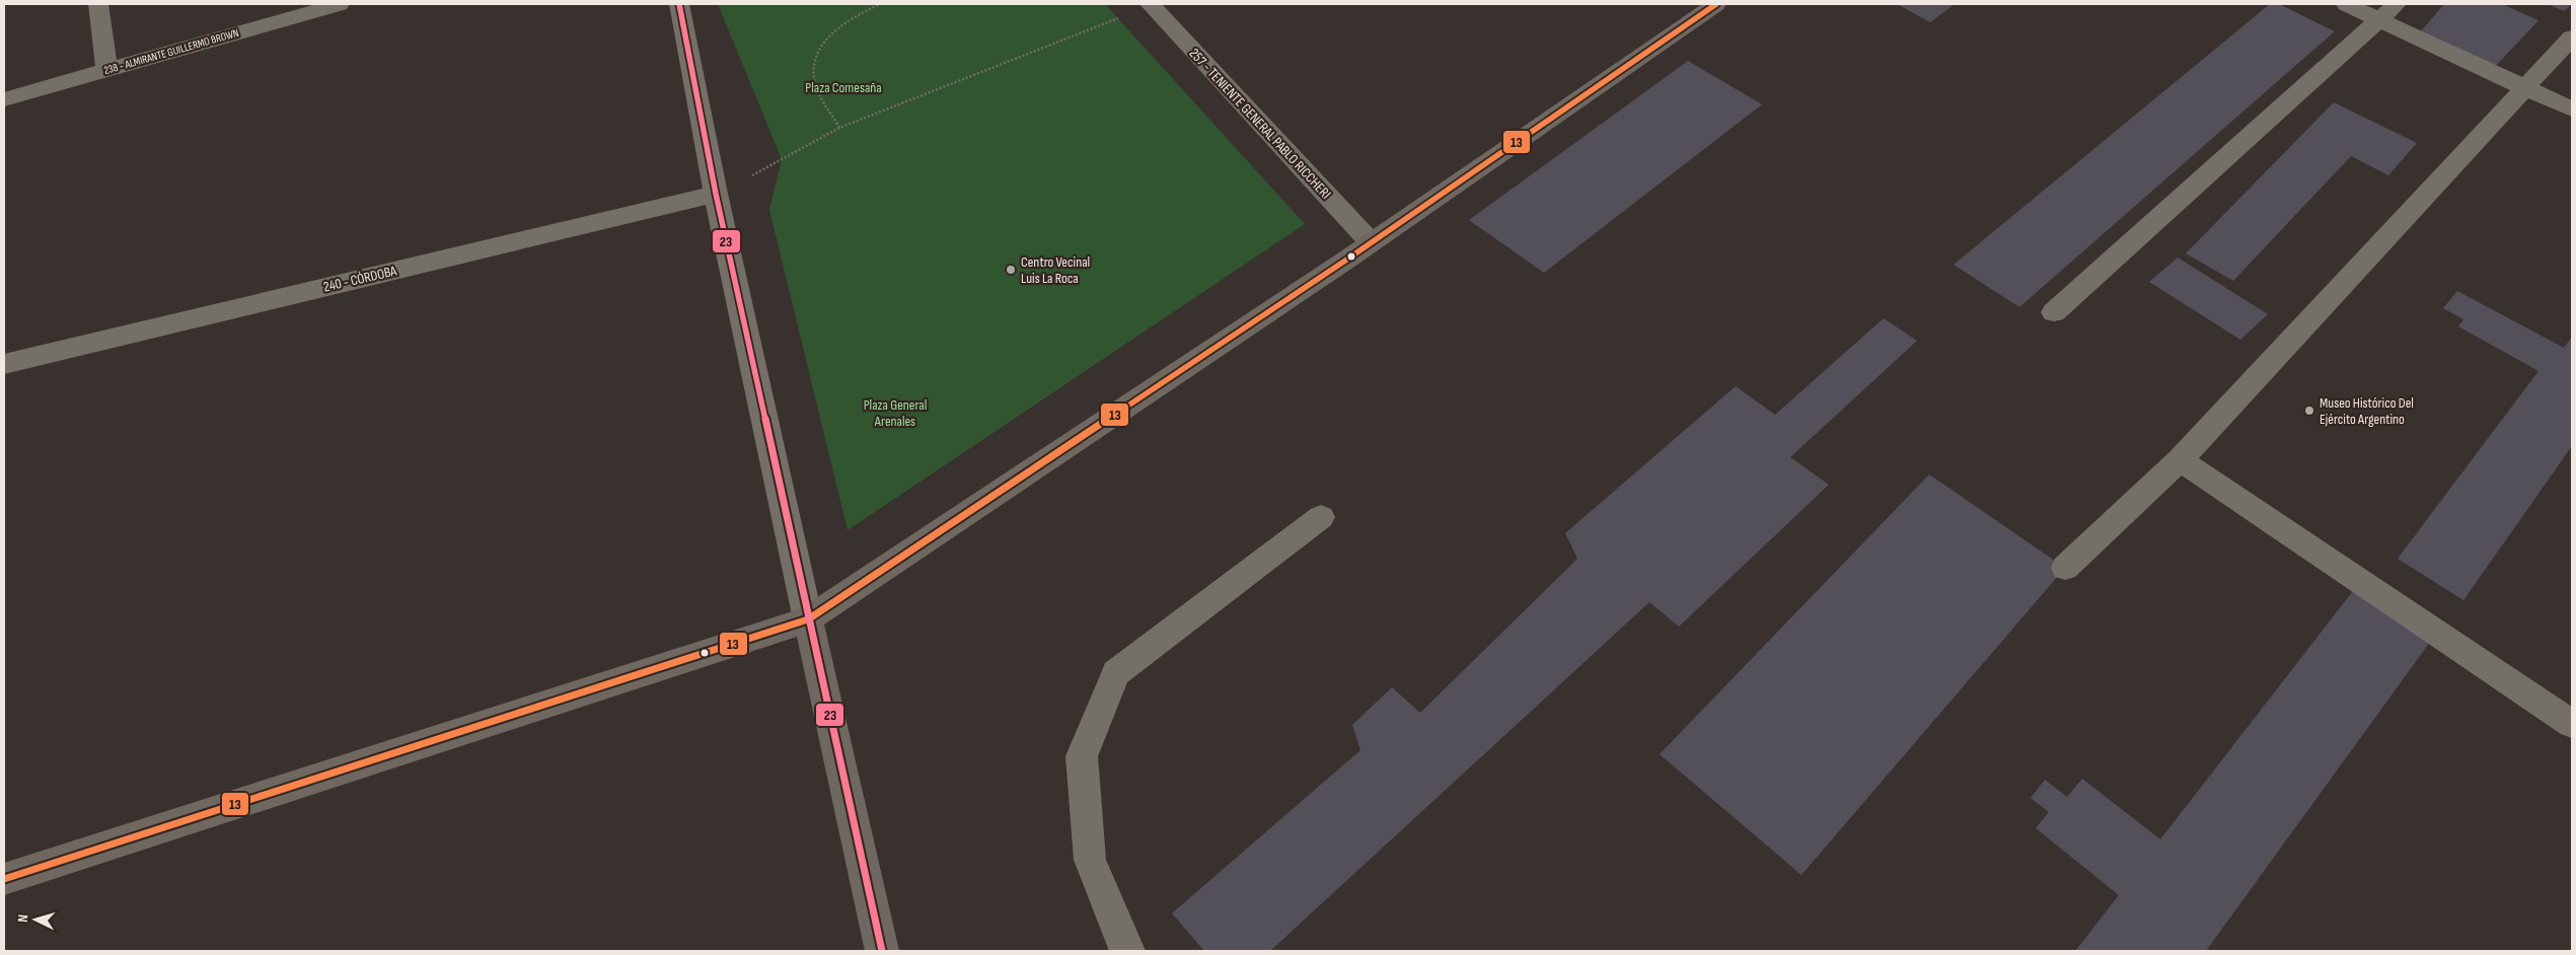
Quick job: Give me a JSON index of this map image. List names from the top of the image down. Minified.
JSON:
{"streets":{"street":["238 - ALMIRANTE GUILLERMO BROWN","257 - TENIENTE GENERAL PABLO RICCHERI","240 - CÓRDOBA"]},"parks":["Plaza Comesaña","Plaza General Arenales"],"places":["Centro Vecinal Luis La Roca","Museo Histórico Del Ejército Argentino"],"lines":["transit line 13","transit line 23"],"north":"left"}
